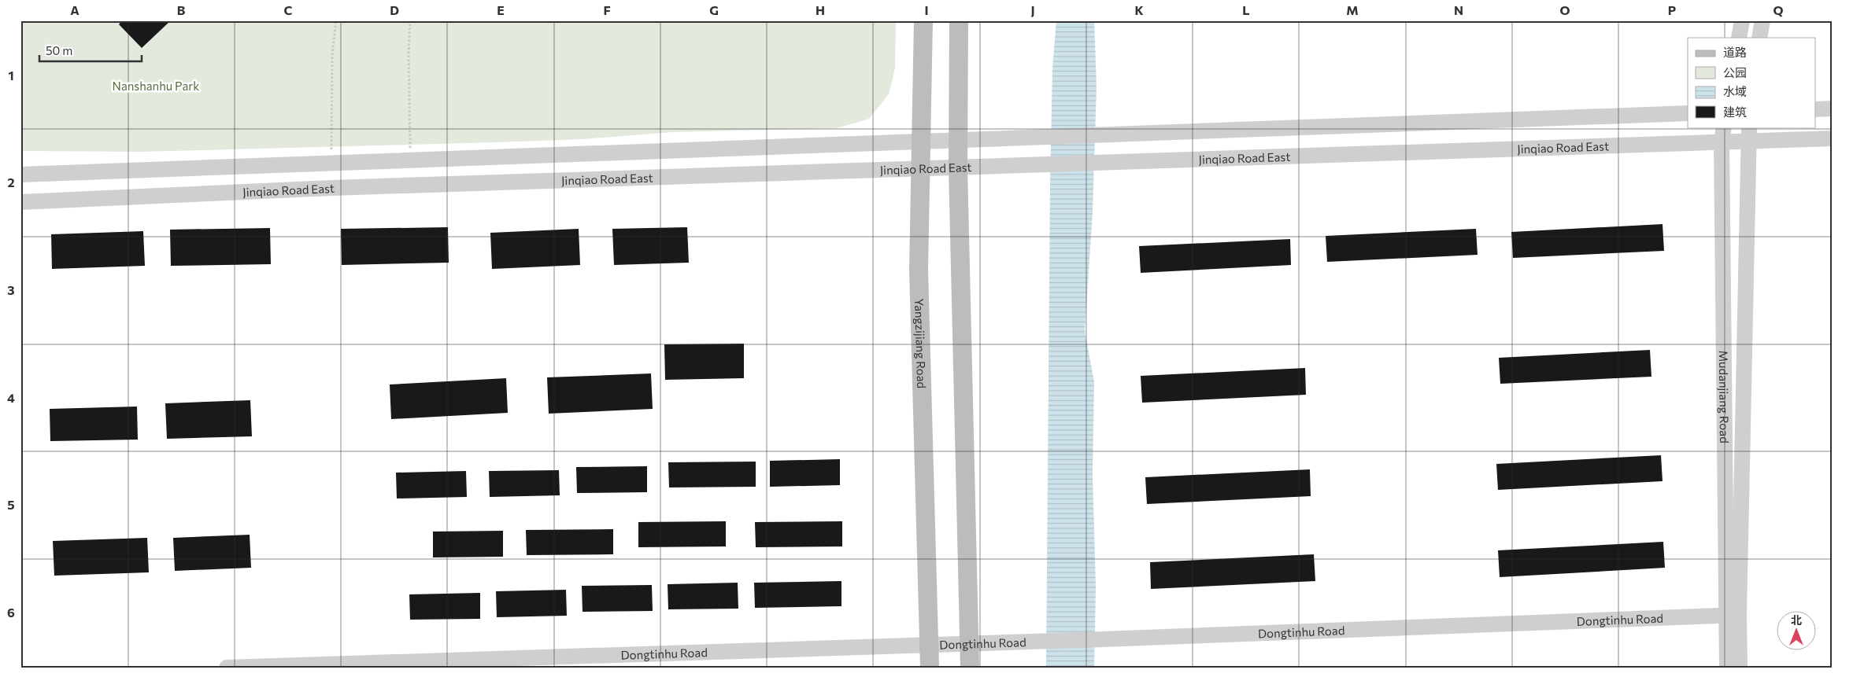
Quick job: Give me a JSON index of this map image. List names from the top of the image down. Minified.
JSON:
{"streets":{"main road":["Yangzijiang Road"],"street":["Jinqiao Road East","Mudanjiang Road","Dongtinhu Road"]},"crossings":[["Jinqiao Road East","Yangzijiang Road"],["Jinqiao Road East","Mudanjiang Road"],["Yangzijiang Road","Dongtinhu Road"],["Mudanjiang Road","Dongtinhu Road"]],"parks":["Nanshanhu Park"],"legend":["道路","公园","水域","建筑"],"scale_bar":"50 m","north":"top","grid":{"columns":["A","B","C","D","E","F","G","H","I","J","K","L","M","N","O","P","Q"],"rows":["1","2","3","4","5","6"]}}
